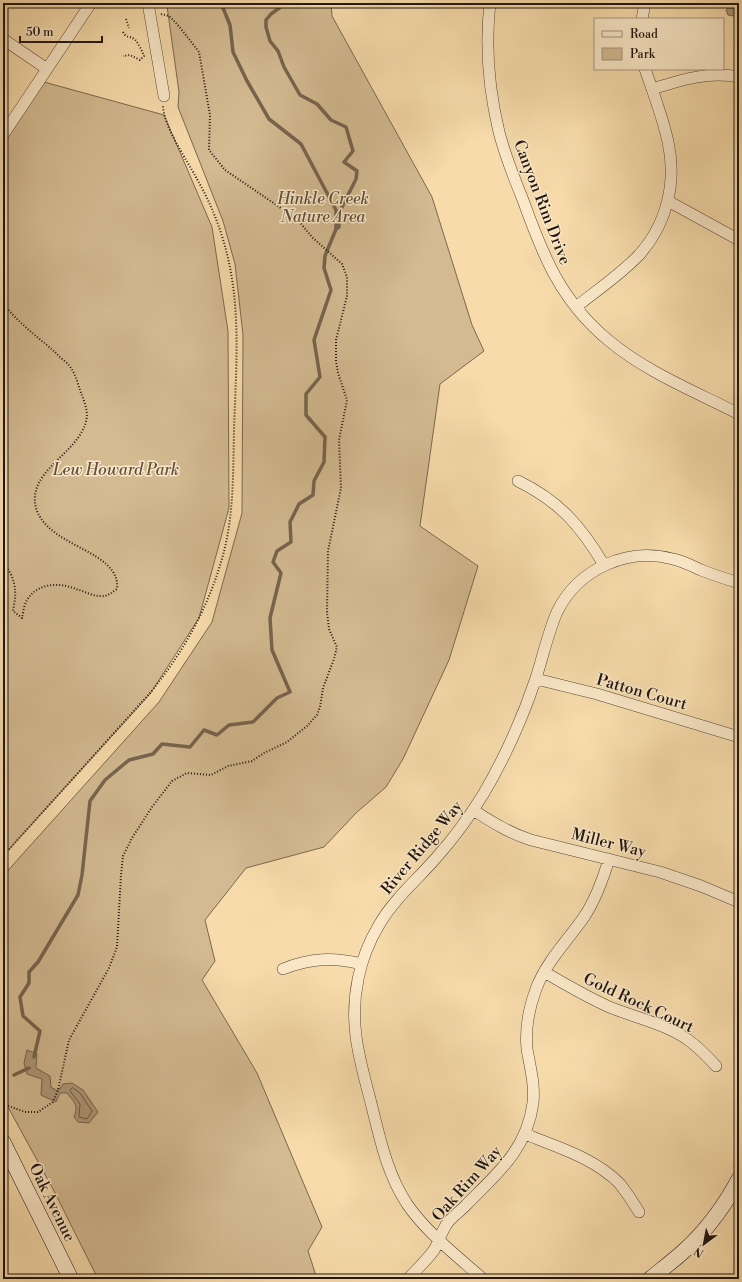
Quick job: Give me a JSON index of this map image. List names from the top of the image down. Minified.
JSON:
{"streets":{"main road":["Oak Avenue"],"street":["Canyon Rim Drive","Patton Court","Miller Way","River Ridge Way","Gold Rock Court","Oak Rim Way"]},"crossings":[["Patton Court","River Ridge Way"],["Miller Way","River Ridge Way"],["Miller Way","Oak Rim Way"],["River Ridge Way","Oak Rim Way"],["Gold Rock Court","Oak Rim Way"]],"parks":["Hinkle Creek Nature Area","Lew Howard Park"],"legend":["Road","Park"],"scale_bar":"50 m","north":"bottom left"}
